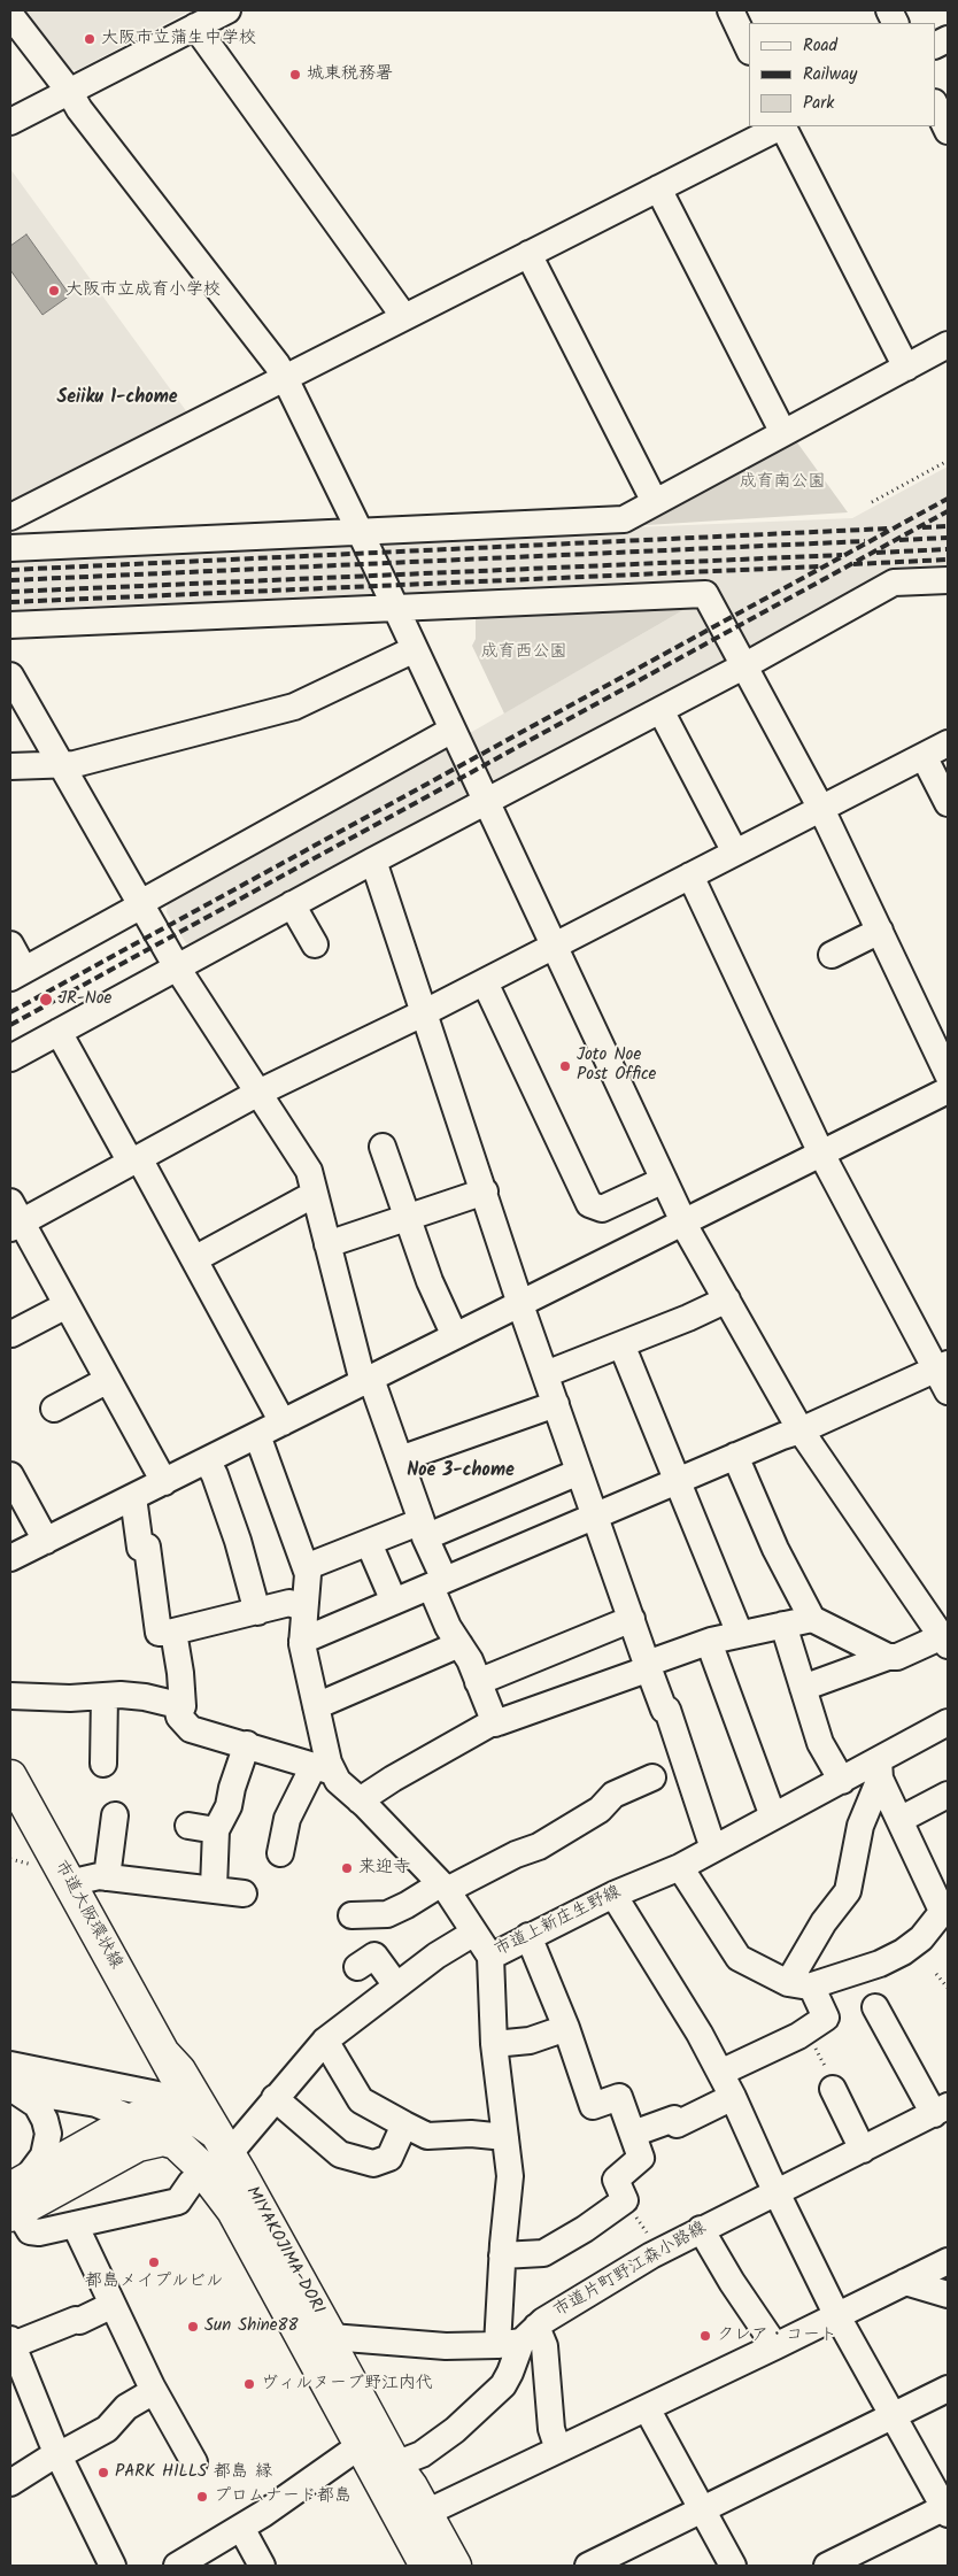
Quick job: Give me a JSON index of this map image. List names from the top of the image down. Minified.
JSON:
{"streets":{"main road":["市道大阪環状線","MIYAKOJIMA-DORI"],"street":["市道上新庄生野線","市道片町野江森小路線"]},"crossings":[["市道大阪環状線","市道上新庄生野線"],["市道大阪環状線","MIYAKOJIMA-DORI"],["市道上新庄生野線","MIYAKOJIMA-DORI"]],"districts":["Seiiku 1-chome","Noe 3-chome"],"parks":["成育南公園","成育西公園"],"places":["大阪市立蒲生中学校","城東税務署","大阪市立成育小学校","JR-Noe","Joto Noe Post Office","来迎寺","都島メイプルビル","Sun Shine88","クレア・コート","ヴィルヌーブ野江内代","PARK HILLS 都島 縁","プロムナード都島"],"legend":["Road","Railway","Park"]}
